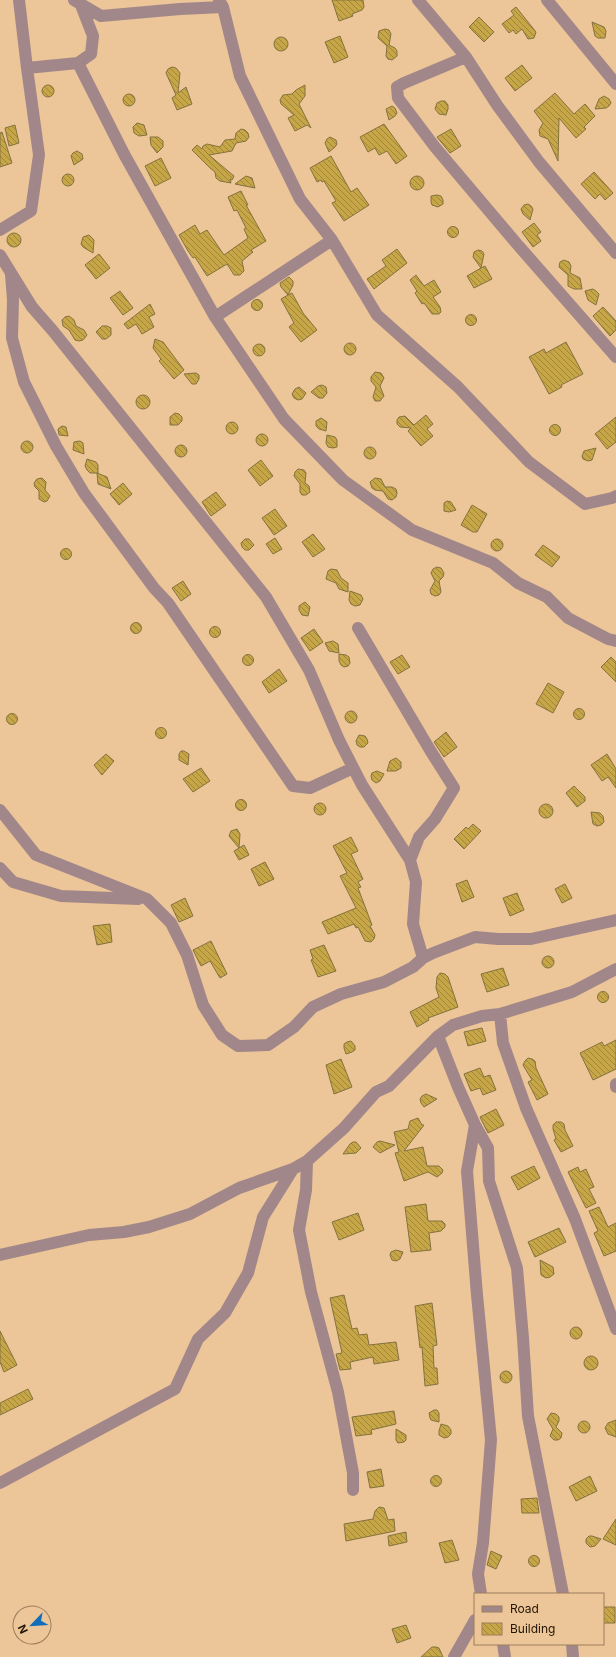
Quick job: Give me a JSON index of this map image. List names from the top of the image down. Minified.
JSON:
{"legend":["Road","Building"],"north":"bottom left"}
